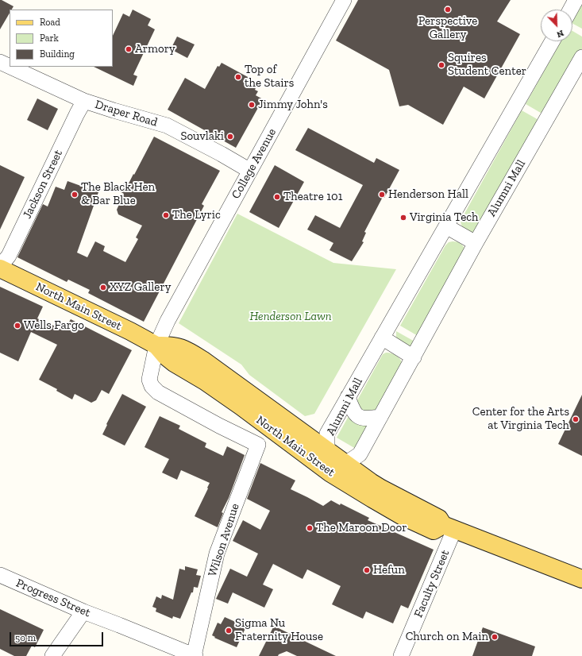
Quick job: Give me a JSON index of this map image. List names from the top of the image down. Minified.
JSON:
{"streets":{"main road":["North Main Street"],"street":["Draper Road","College Avenue","Jackson Street","Alumni Mall","Wilson Avenue","Faculty Street","Progress Street"]},"crossings":[["Draper Road","College Avenue"],["Draper Road","Jackson Street"],["College Avenue","North Main Street"],["College Avenue","Wilson Avenue"],["Jackson Street","North Main Street"],["Alumni Mall","North Main Street"],["North Main Street","Faculty Street"],["Wilson Avenue","Progress Street"]],"parks":["Henderson Lawn"],"places":["Perspective Gallery","Armory","Squires Student Center","Top of the Stairs","Jimmy John's","Souvlaki","The Black Hen & Bar Blue","Henderson Hall","Theatre 101","The Lyric","Virginia Tech","XYZ Gallery","Wells Fargo","Center for the Arts at Virginia Tech","The Maroon Door","Hefun","Sigma Nu Fraternity House","Church on Main"],"legend":["Road","Park","Building"],"scale_bar":"50 m","north":"bottom right"}
